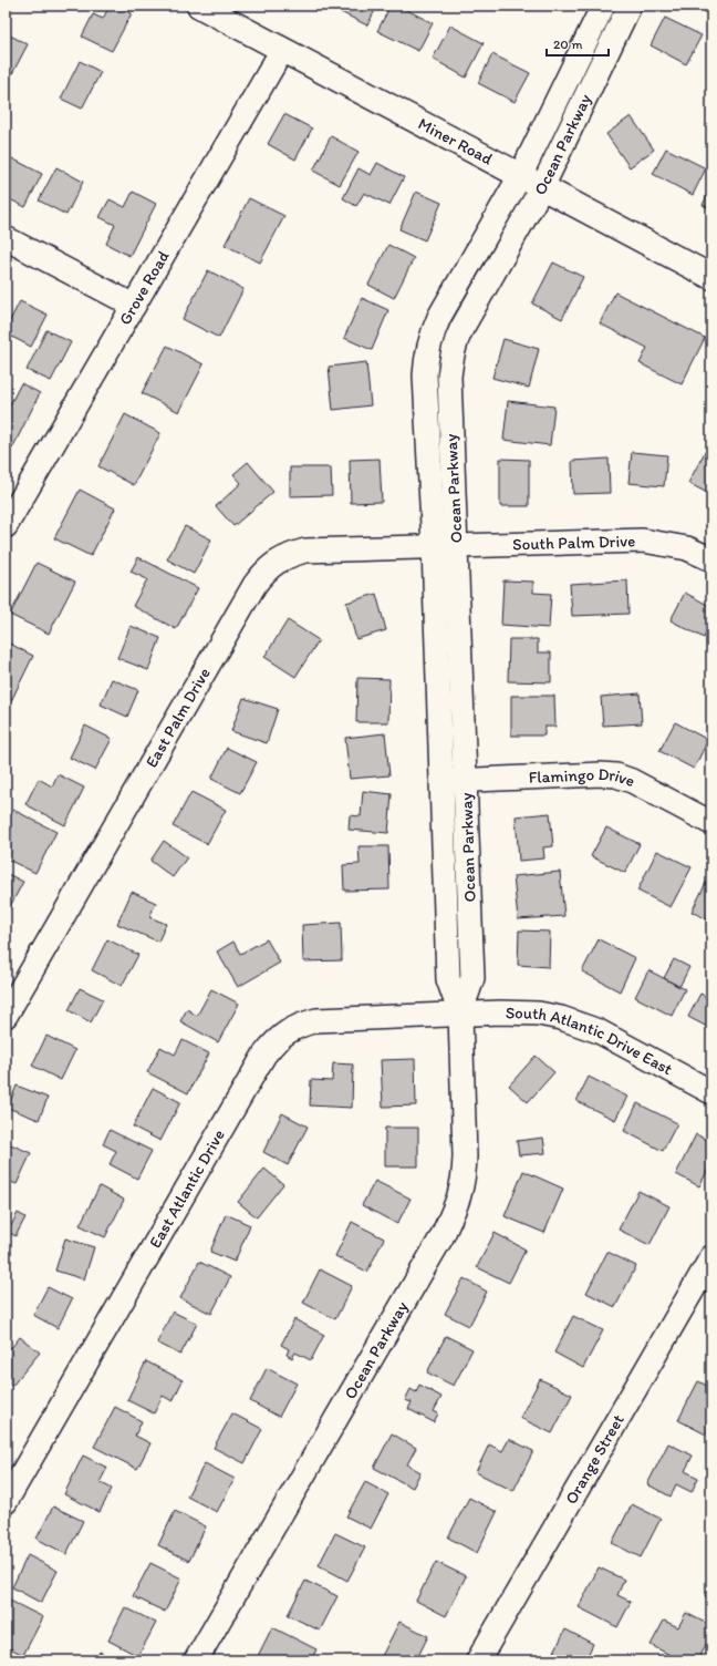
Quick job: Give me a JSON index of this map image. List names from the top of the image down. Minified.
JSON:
{"streets":{"street":["Miner Road","Ocean Parkway","Grove Road","South Palm Drive","East Palm Drive","Flamingo Drive","South Atlantic Drive East","East Atlantic Drive","Orange Street"]},"crossings":[["Miner Road","Ocean Parkway"],["Miner Road","Grove Road"],["Ocean Parkway","South Palm Drive"],["Ocean Parkway","East Palm Drive"],["Ocean Parkway","Flamingo Drive"],["Ocean Parkway","South Atlantic Drive East"],["Ocean Parkway","East Atlantic Drive"],["South Palm Drive","East Palm Drive"],["South Atlantic Drive East","East Atlantic Drive"]],"scale_bar":"20 m"}
